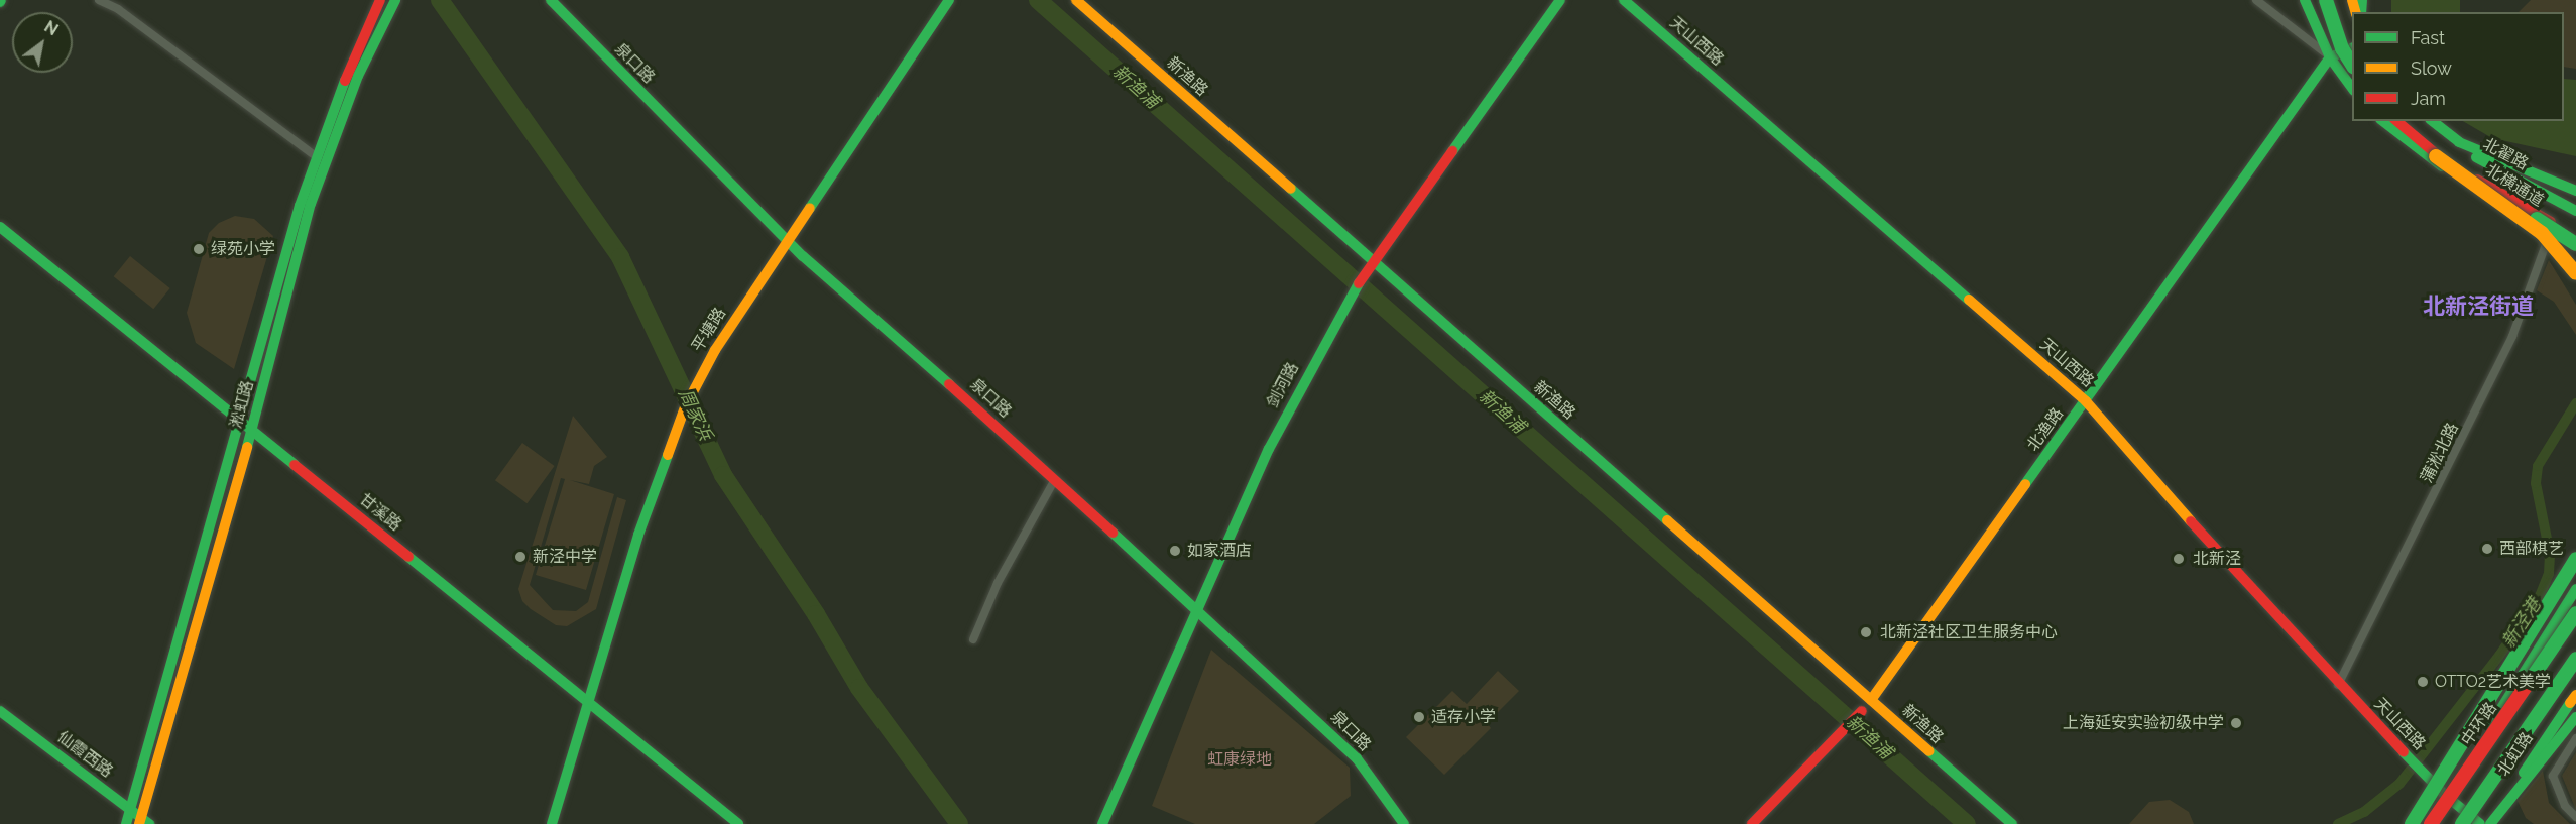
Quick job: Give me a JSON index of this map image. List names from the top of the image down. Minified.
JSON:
{"streets":{"main road":["天山西路","泉口路","新渔路","北翟路","北横通道","平塘路","剑河路","淞虹路","北渔路","甘溪路","中环路","仙霞西路","北虹路"],"street":["蒲淞北路"]},"crossings":[["天山西路","北渔路"],["天山西路","蒲淞北路"],["泉口路","平塘路"],["泉口路","剑河路"],["新渔路","剑河路"],["新渔路","北渔路"],["平塘路","甘溪路"],["淞虹路","甘溪路"],["淞虹路","仙霞西路"]],"districts":["北新泾街道"],"water":["新渔浦","周家浜","新泾港"],"parks":["虹康绿地"],"places":["绿苑小学","西部棋艺","如家酒店","新泾中学","北新泾","北新泾社区卫生服务中心","OTTO2艺术美学","适存小学","上海延安实验初级中学"],"legend":["Fast","Slow","Jam"],"north":"top right"}
